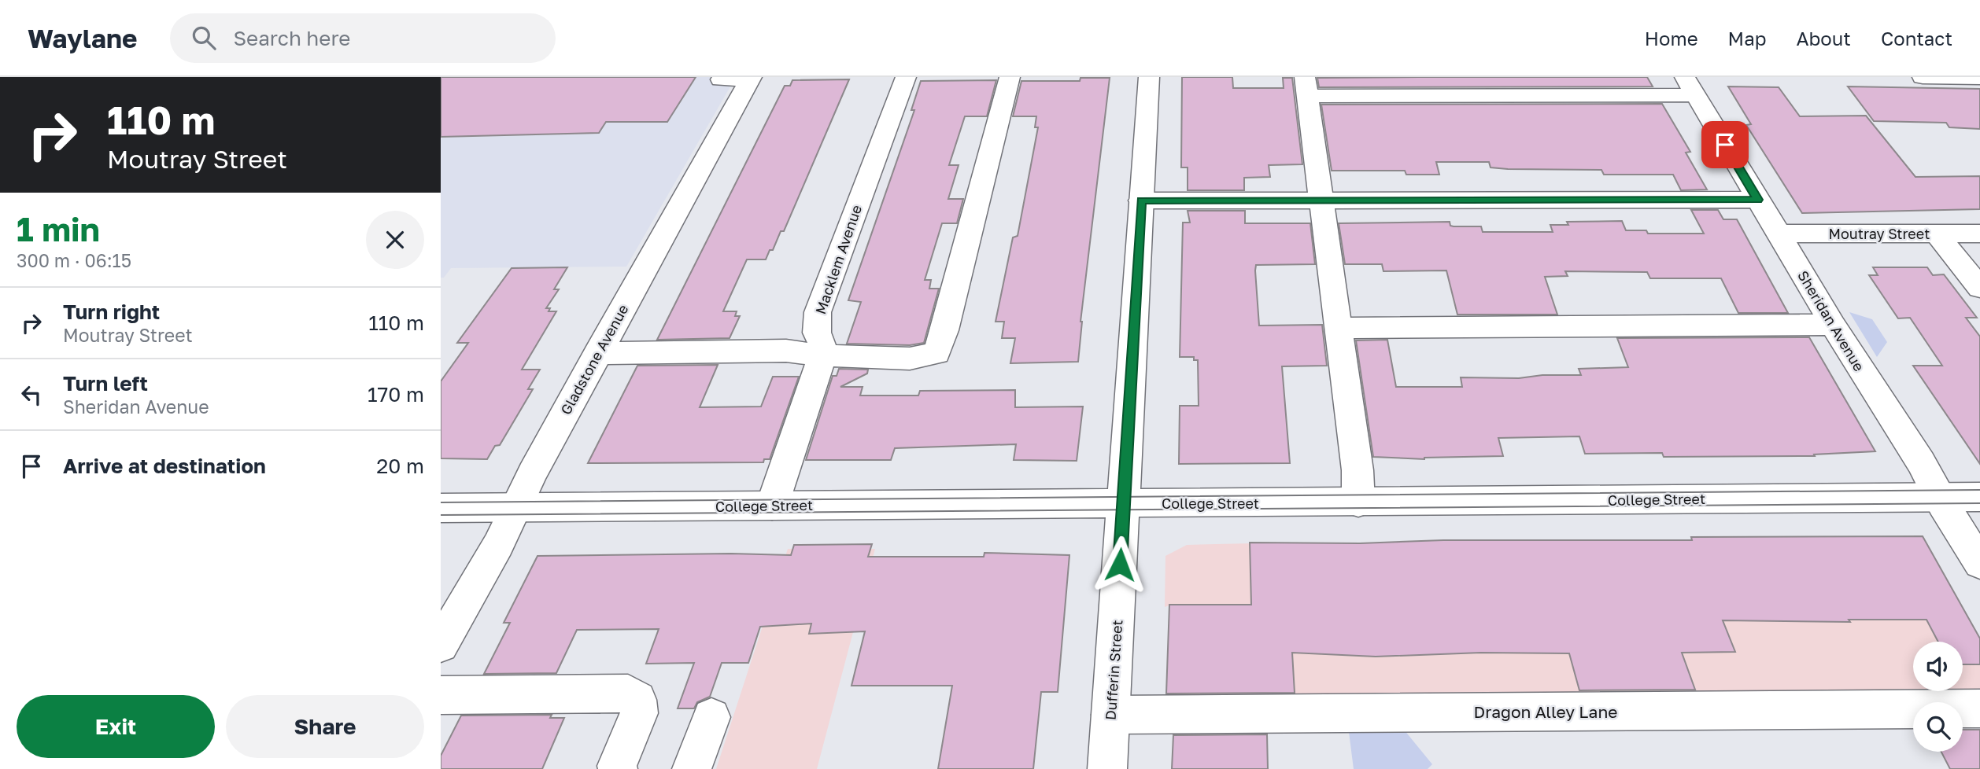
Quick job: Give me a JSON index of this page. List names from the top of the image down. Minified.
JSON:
{"streets":{"street":["Moutray Street","Macklem Avenue","Sheridan Avenue","Gladstone Avenue","College Street","Dufferin Street","Dragon Alley Lane"]},"crossings":[["Moutray Street","Sheridan Avenue"],["Macklem Avenue","College Street"],["Sheridan Avenue","College Street"],["Gladstone Avenue","College Street"],["College Street","Dufferin Street"],["Dufferin Street","Dragon Alley Lane"]],"page":{"header":"Waylane","search":"Search here","nav":["Home","Map","About","Contact"],"turn":["110 m","Moutray Street"],"heading":["1 min","300 m · 06:15"],"list":[{"name":"Turn right","note":"Moutray Street","value":"110 m"},{"name":"Turn left","note":"Sheridan Avenue","value":"170 m"},{"name":"Arrive at destination","value":"20 m"}],"buttons":["Exit","Share"]}}
